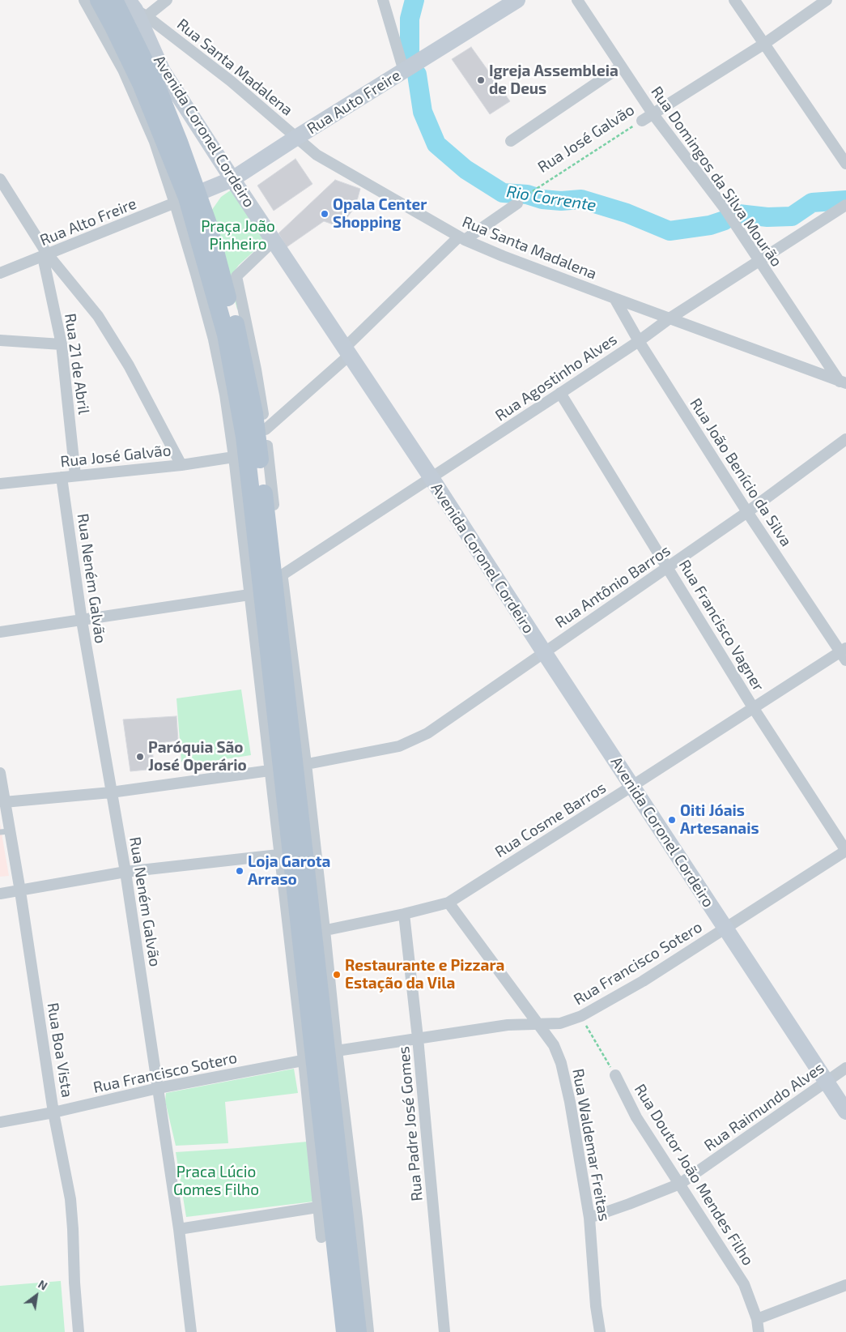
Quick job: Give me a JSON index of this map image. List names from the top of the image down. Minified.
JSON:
{"streets":{"street":["Rua Santa Madalena","Rua Auto Freire","Avenida Coronel Cordeiro","Rua José Galvão","Rua Domingos da Silva Mourão","Rua Alto Freire","Rua 21 de Abril","Rua Agostinho Alves","Rua João Benício da Silva","Rua Neném Galvão","Rua Antônio Barros","Rua Francisco Vagner","Rua Cosme Barros","Rua Francisco Sotero","Rua Boa Vista","Rua Raimundo Alves","Rua Padre José Gomes","Rua Waldemar Freitas","Rua Doutor João Mendes Filho"]},"crossings":[["Rua Santa Madalena","Rua Auto Freire"],["Rua Santa Madalena","Avenida Coronel Cordeiro"],["Rua Santa Madalena","Rua Domingos da Silva Mourão"],["Rua Santa Madalena","Rua Agostinho Alves"],["Rua Santa Madalena","Rua João Benício da Silva"],["Rua Auto Freire","Avenida Coronel Cordeiro"],["Rua Auto Freire","Rua Alto Freire"],["Avenida Coronel Cordeiro","Rua Agostinho Alves"],["Avenida Coronel Cordeiro","Rua Antônio Barros"],["Avenida Coronel Cordeiro","Rua Cosme Barros"],["Avenida Coronel Cordeiro","Rua Francisco Sotero"],["Avenida Coronel Cordeiro","Rua Raimundo Alves"],["Rua José Galvão","Rua Domingos da Silva Mourão"],["Rua José Galvão","Rua 21 de Abril"],["Rua José Galvão","Rua Neném Galvão"],["Rua Domingos da Silva Mourão","Rua Agostinho Alves"],["Rua Alto Freire","Rua 21 de Abril"],["Rua Agostinho Alves","Rua João Benício da Silva"],["Rua Agostinho Alves","Rua Francisco Vagner"],["Rua João Benício da Silva","Rua Antônio Barros"],["Rua João Benício da Silva","Rua Cosme Barros"],["Rua Neném Galvão","Rua Francisco Sotero"],["Rua Antônio Barros","Rua Francisco Vagner"],["Rua Francisco Vagner","Rua Cosme Barros"],["Rua Francisco Vagner","Rua Francisco Sotero"],["Rua Cosme Barros","Rua Padre José Gomes"],["Rua Cosme Barros","Rua Waldemar Freitas"],["Rua Francisco Sotero","Rua Boa Vista"],["Rua Francisco Sotero","Rua Padre José Gomes"],["Rua Francisco Sotero","Rua Waldemar Freitas"],["Rua Francisco Sotero","Rua Doutor João Mendes Filho"],["Rua Raimundo Alves","Rua Waldemar Freitas"],["Rua Raimundo Alves","Rua Doutor João Mendes Filho"]],"water":["Rio Corrente"],"parks":["Praça João Pinheiro","Praca Lúcio Gomes Filho"],"places":["Igreja Assembleia de Deus","Opala Center Shopping","Paróquia São José Operário","Oiti Jóais Artesanais","Loja Garota Arraso","Restaurante e Pizzara Estação da Vila"],"north":"top right"}
